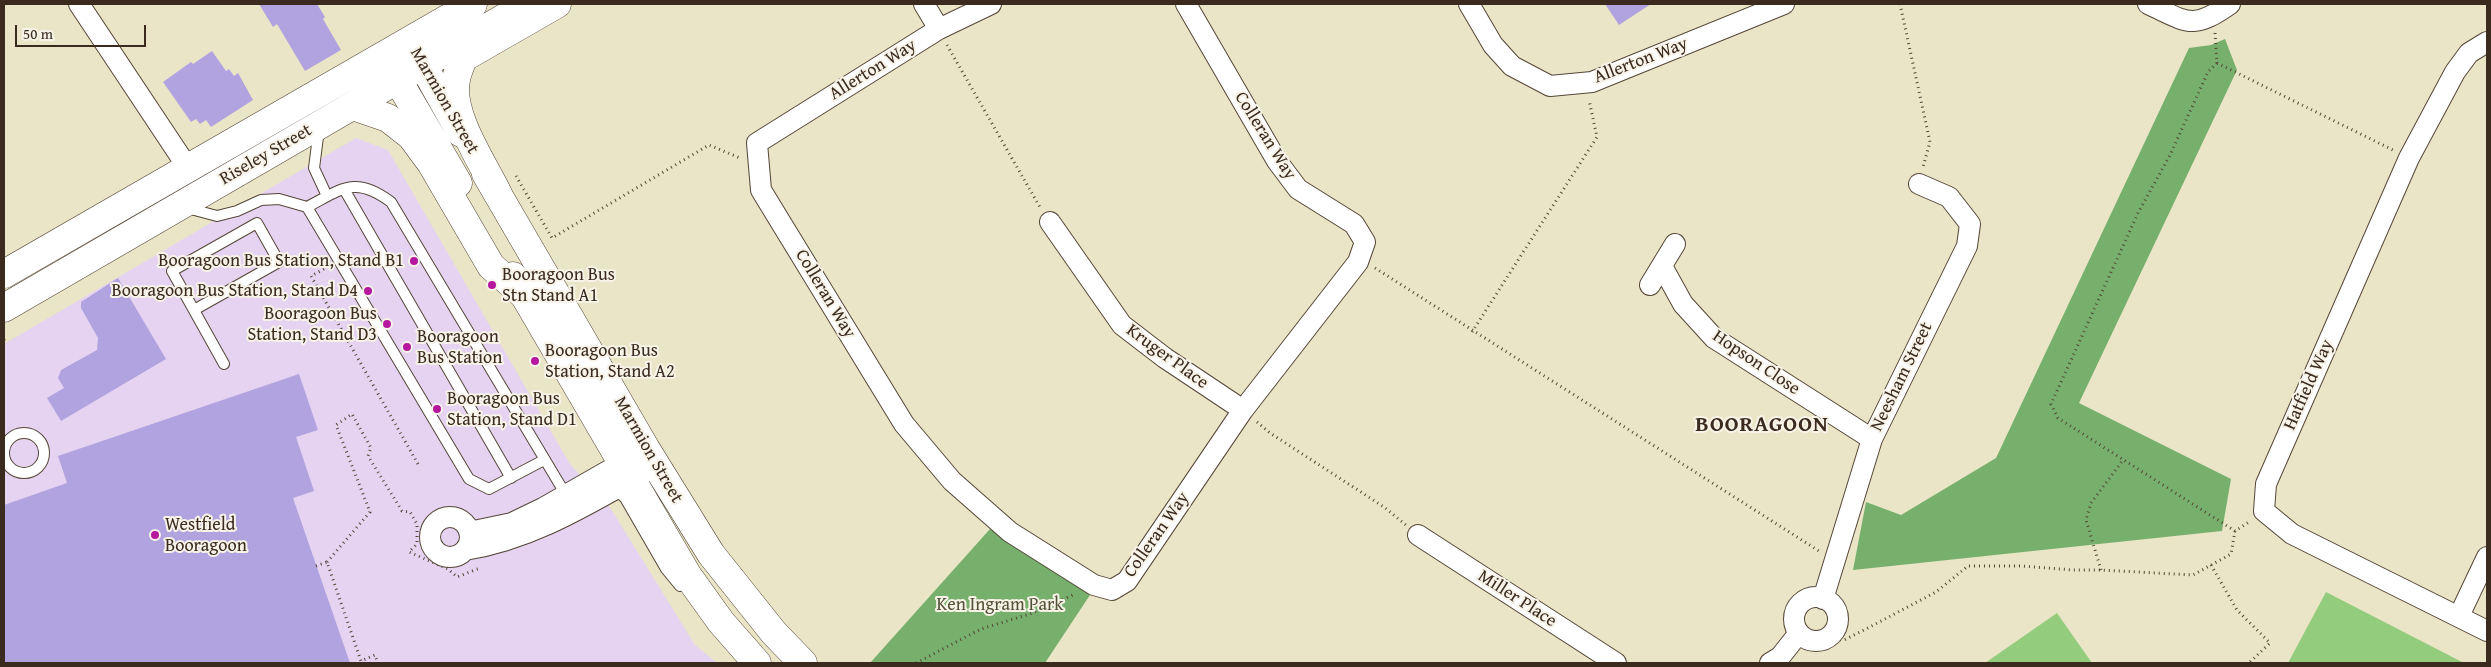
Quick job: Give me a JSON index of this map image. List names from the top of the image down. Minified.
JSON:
{"streets":{"main road":["Marmion Street","Riseley Street"],"street":["Allerton Way","Colleran Way","Kruger Place","Hopson Close","Neesham Street","Hatfield Way","Miller Place"]},"crossings":[["Allerton Way","Colleran Way"],["Marmion Street","Riseley Street"],["Colleran Way","Kruger Place"],["Hopson Close","Neesham Street"]],"districts":["BOORAGOON"],"parks":["Ken Ingram Park"],"places":["Booragoon Bus Station, Stand B1","Booragoon Bus Stn Stand A1","Booragoon Bus Station, Stand D4","Booragoon Bus Station, Stand D3","Booragoon Bus Station","Booragoon Bus Station, Stand A2","Booragoon Bus Station, Stand D1","Westfield Booragoon"],"scale_bar":"50 m"}
